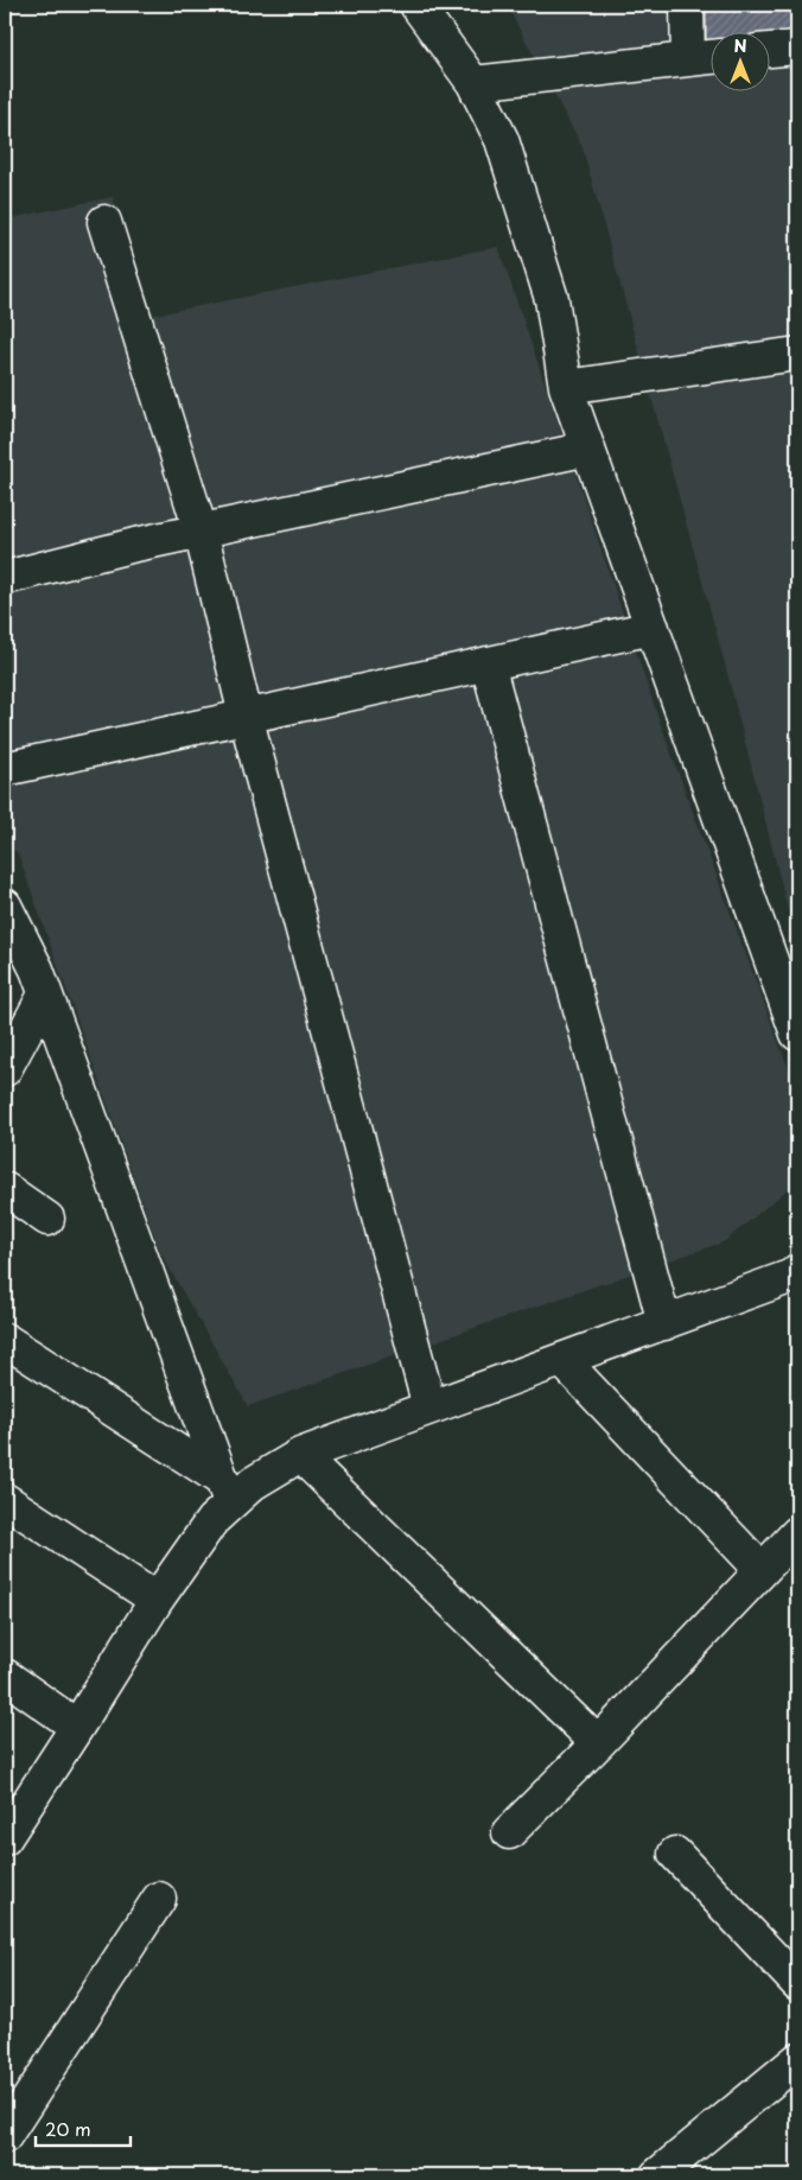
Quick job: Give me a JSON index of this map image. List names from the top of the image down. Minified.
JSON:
{"scale_bar":"20 m","north":"top"}
